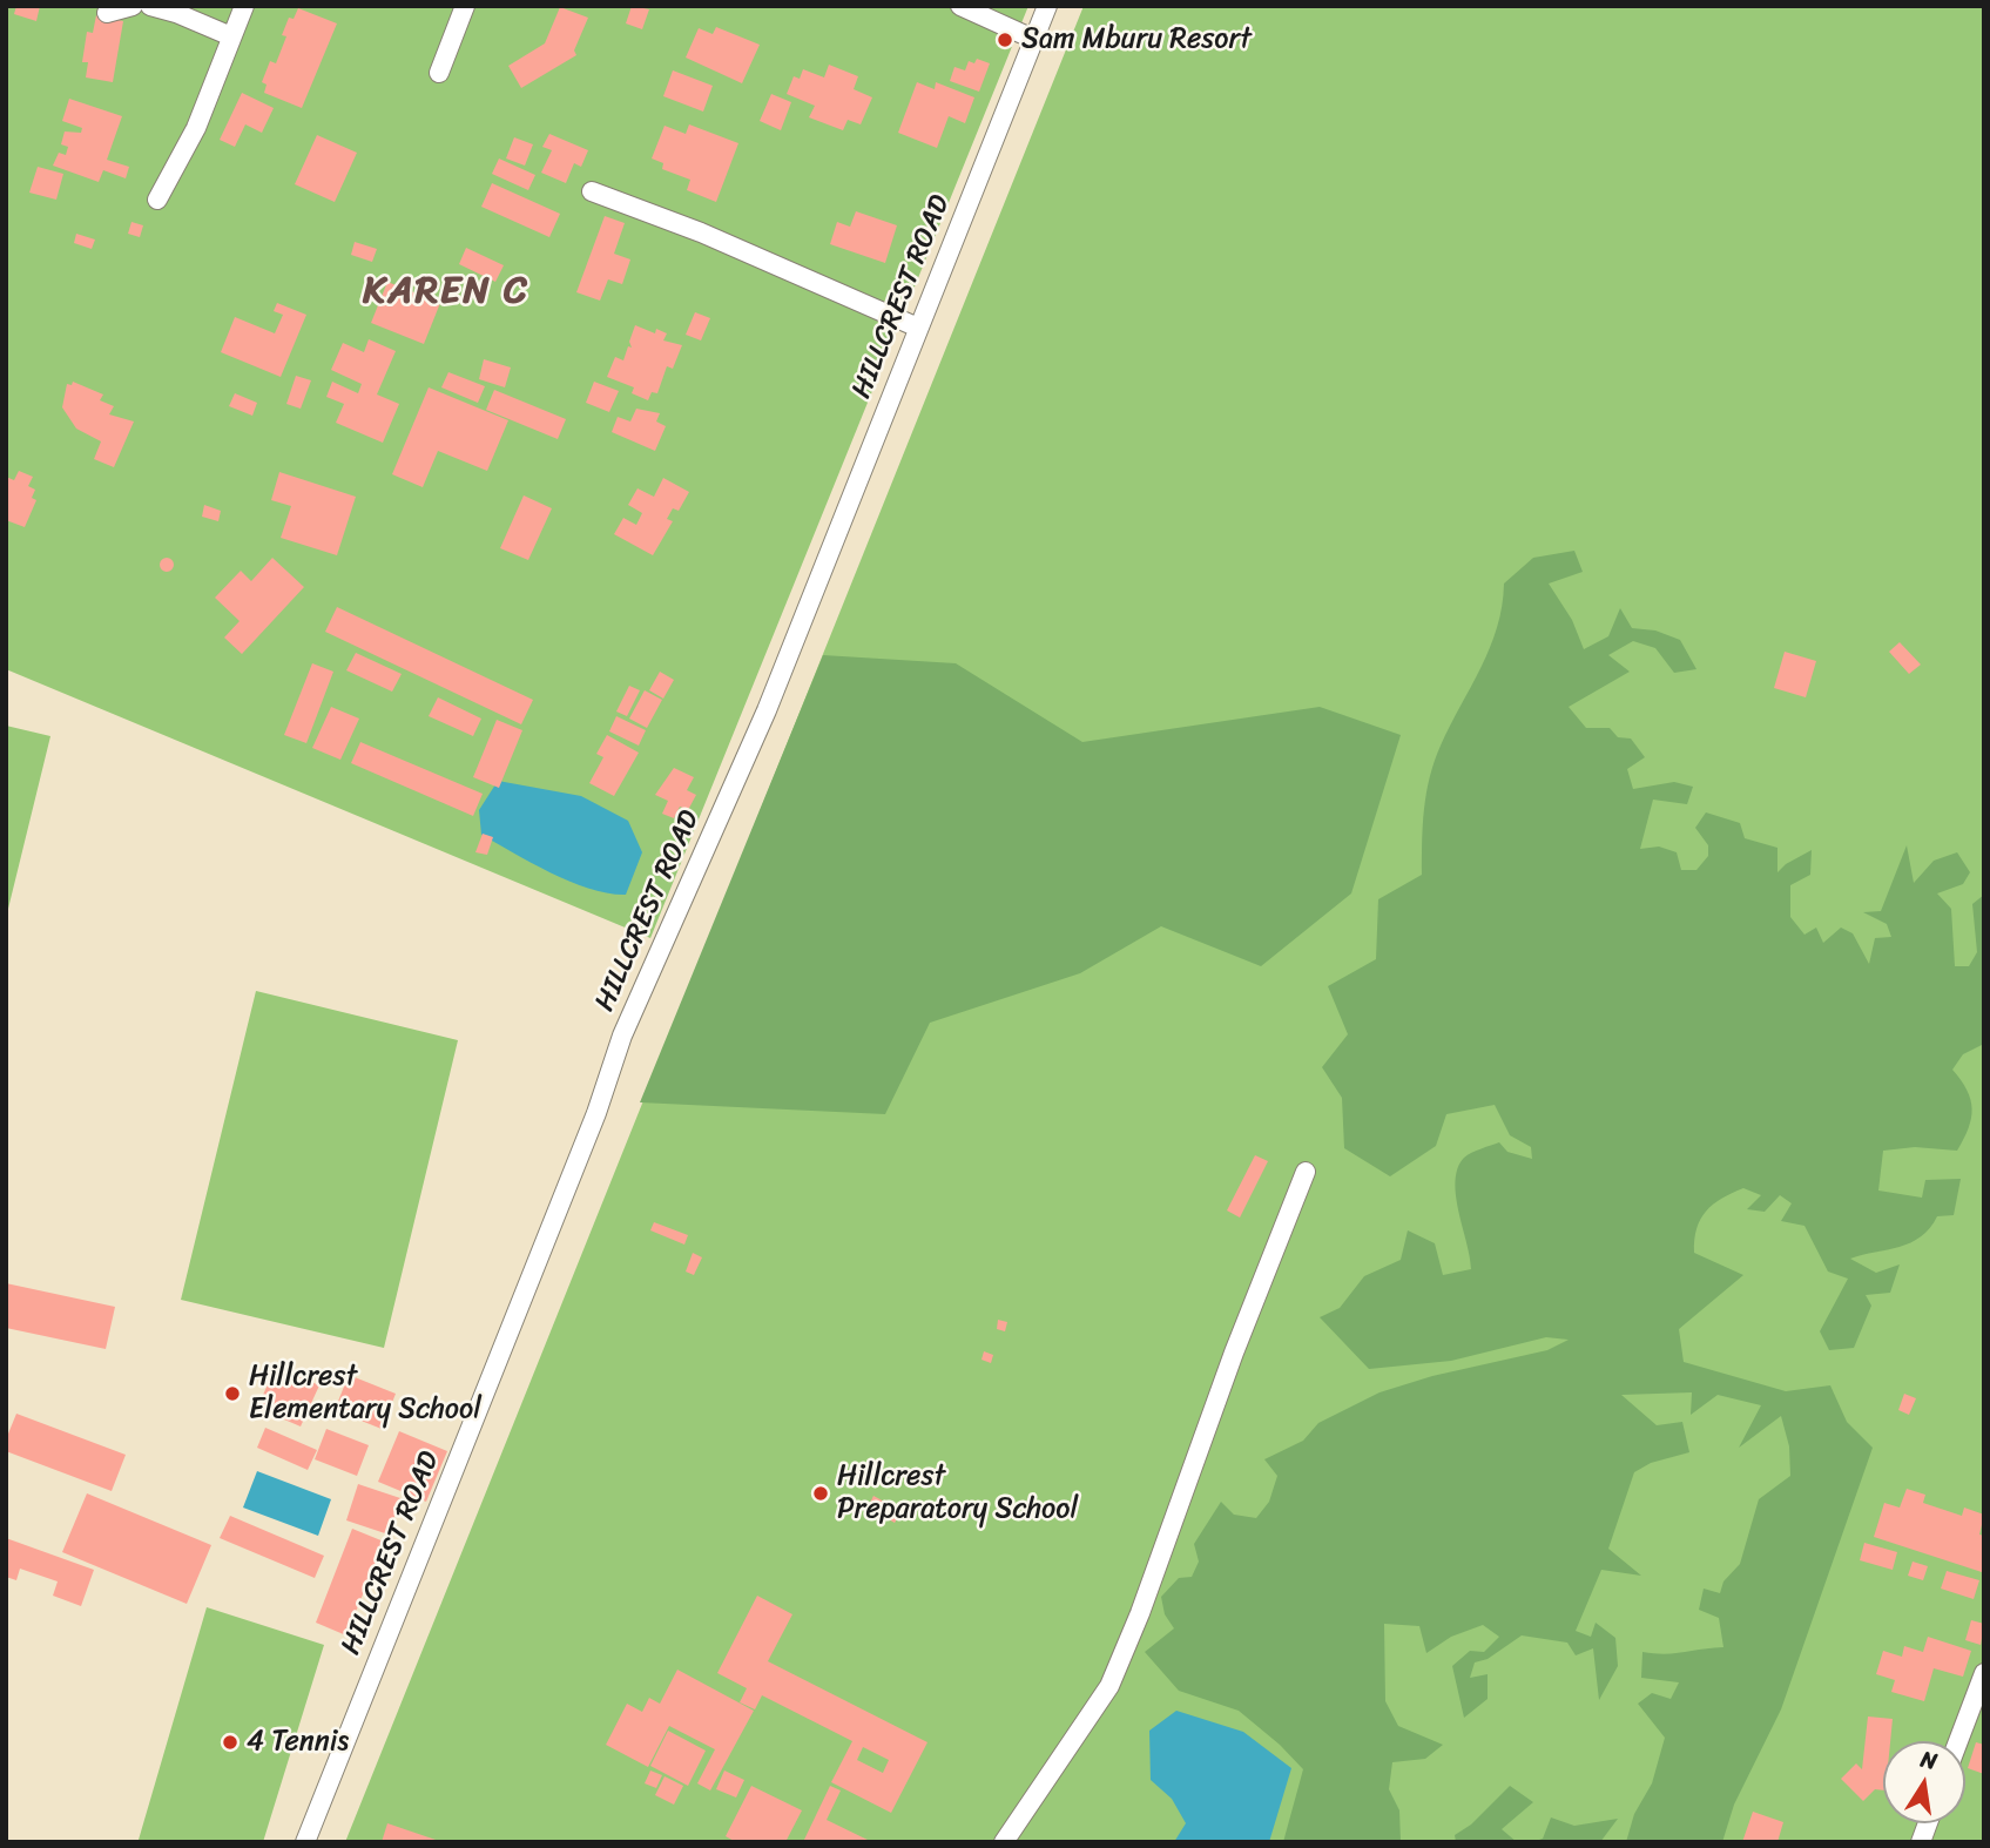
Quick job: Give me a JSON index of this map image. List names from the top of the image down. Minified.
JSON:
{"streets":{"street":["HILLCREST ROAD"]},"districts":["KAREN C"],"places":["Sam Mburu Resort","Hillcrest Elementary School","Hillcrest Preparatory School","4 Tennis"],"north":"top"}
